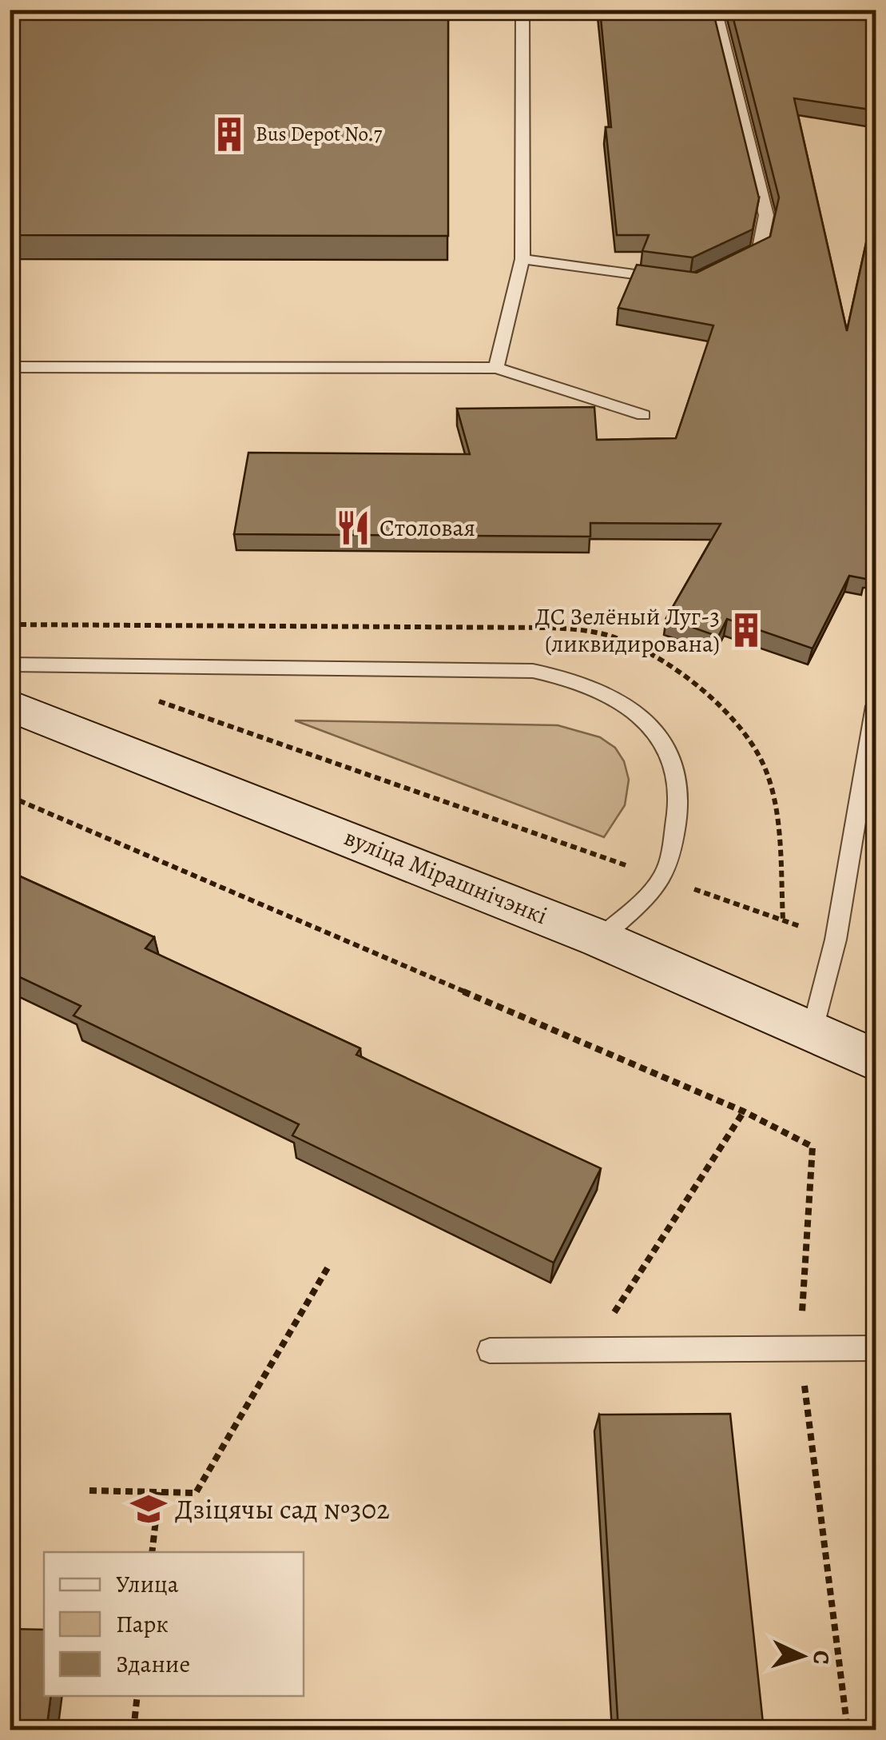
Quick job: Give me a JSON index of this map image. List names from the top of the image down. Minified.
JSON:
{"streets":{"main road":["вуліца Мірашнічэнкі"]},"places":{"building":["Bus Depot No.7","ДС Зелёный Луг-3 (ликвидирована)"],"restaurant":["Столовая"],"school or university":["Дзіцячы сад №302"]},"legend":["Улица","Парк","Здание"],"north":"right"}
